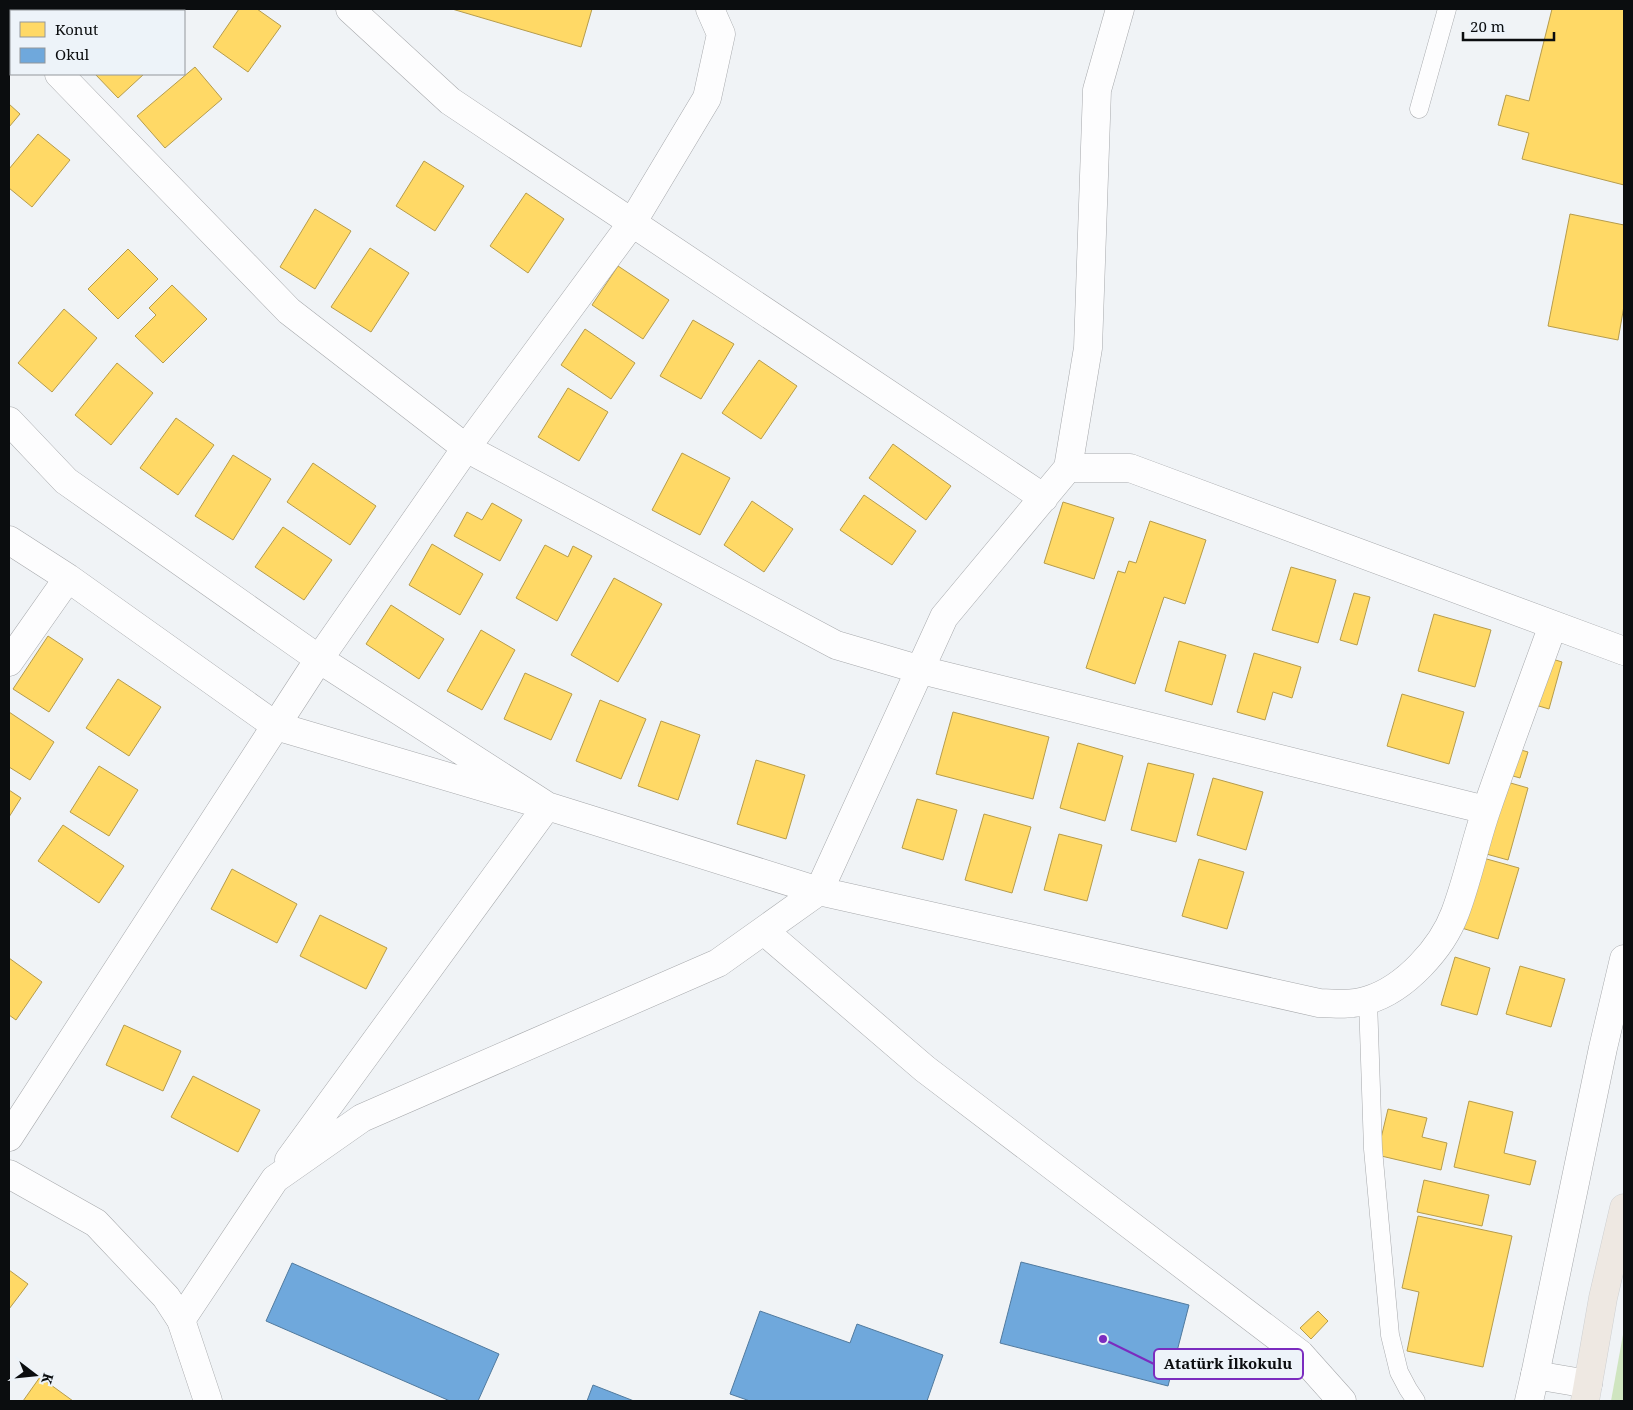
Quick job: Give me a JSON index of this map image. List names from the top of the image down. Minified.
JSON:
{"places":["Atatürk İlkokulu"],"legend":["Konut","Okul"],"scale_bar":"20 m","north":"right"}
